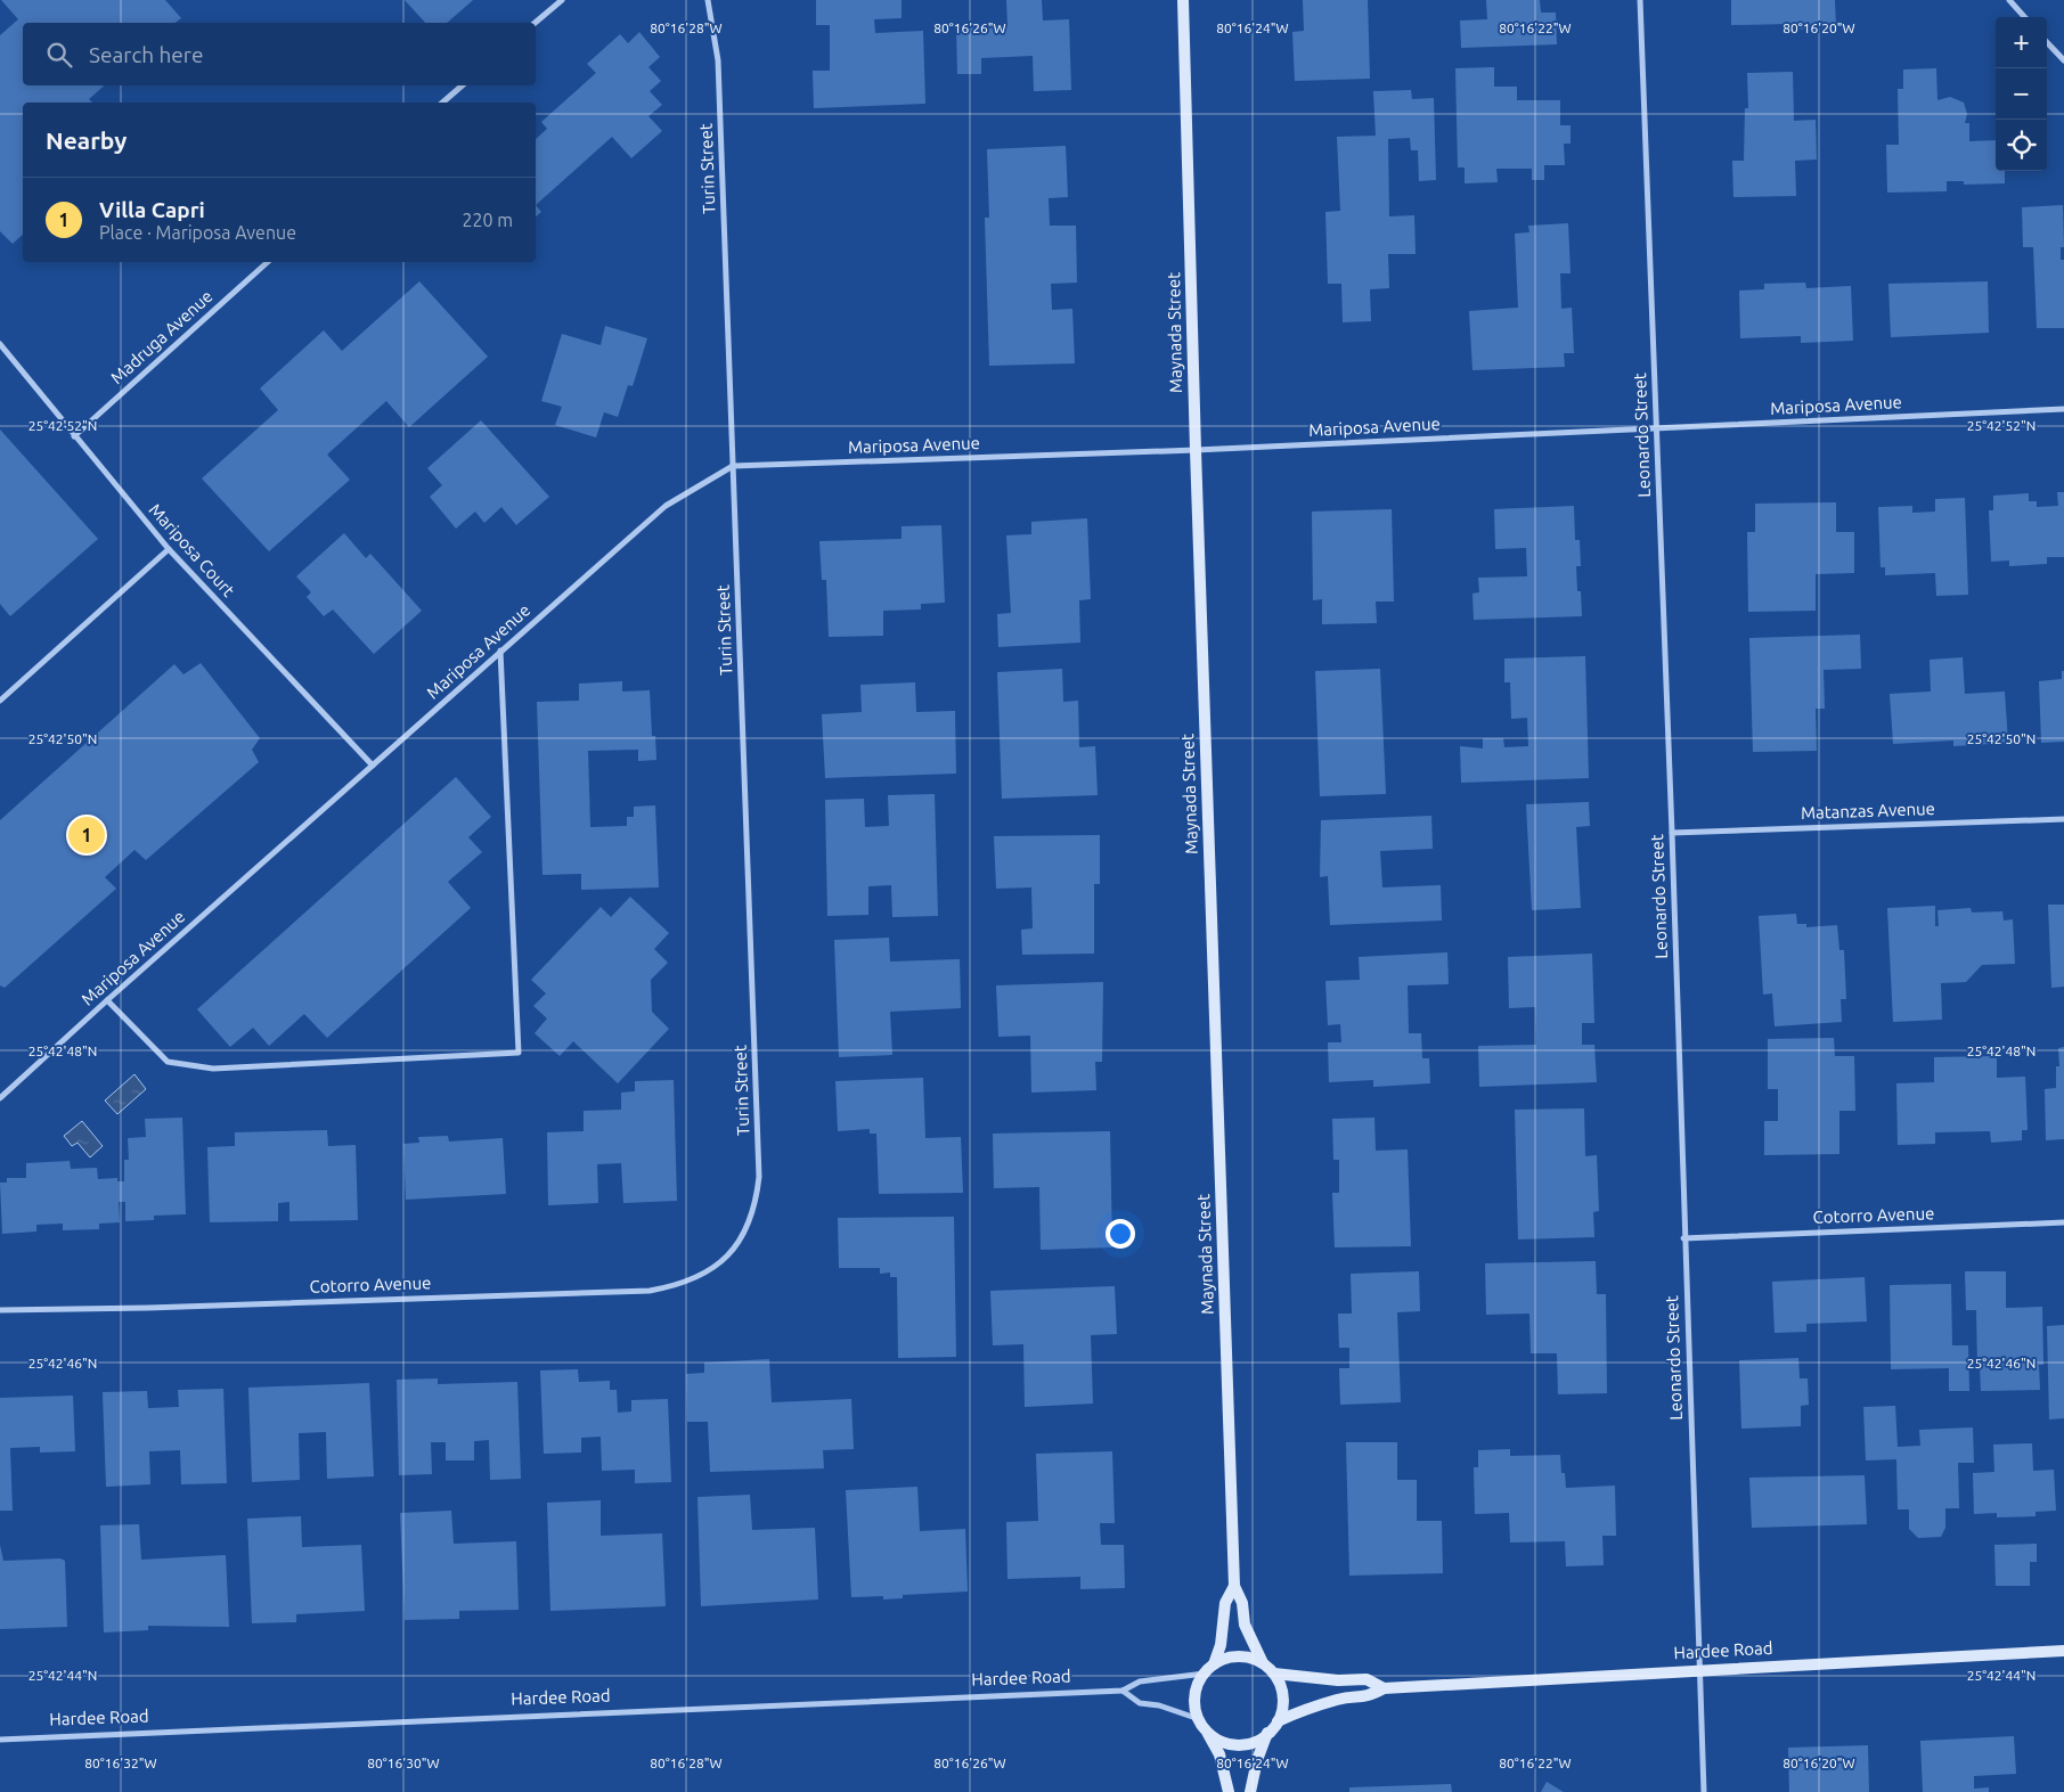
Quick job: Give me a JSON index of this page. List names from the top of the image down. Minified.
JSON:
{"streets":{"street":["Turin Street","Maynada Street","Madruga Avenue","Mariposa Avenue","Leonardo Street","Mariposa Court","Matanzas Avenue","Cotorro Avenue","Hardee Road"]},"crossings":[["Turin Street","Mariposa Avenue"],["Turin Street","Cotorro Avenue"],["Maynada Street","Mariposa Avenue"],["Maynada Street","Hardee Road"],["Madruga Avenue","Mariposa Court"],["Mariposa Avenue","Leonardo Street"],["Mariposa Avenue","Mariposa Court"],["Leonardo Street","Matanzas Avenue"],["Leonardo Street","Cotorro Avenue"],["Leonardo Street","Hardee Road"]],"page":{"map_buttons":["+","−"],"search":"Search here","heading":"Nearby","list":[{"mark":"1","name":"Villa Capri","note":"Place · Mariposa Avenue","value":"220 m"}],"pins":"1"},"coordinates":["80°16'28\"W","80°16'26\"W","80°16'24\"W","80°16'22\"W","80°16'20\"W","25°42'52\"N","25°42'50\"N","25°42'48\"N","25°42'46\"N","25°42'44\"N","80°16'32\"W","80°16'30\"W"]}
